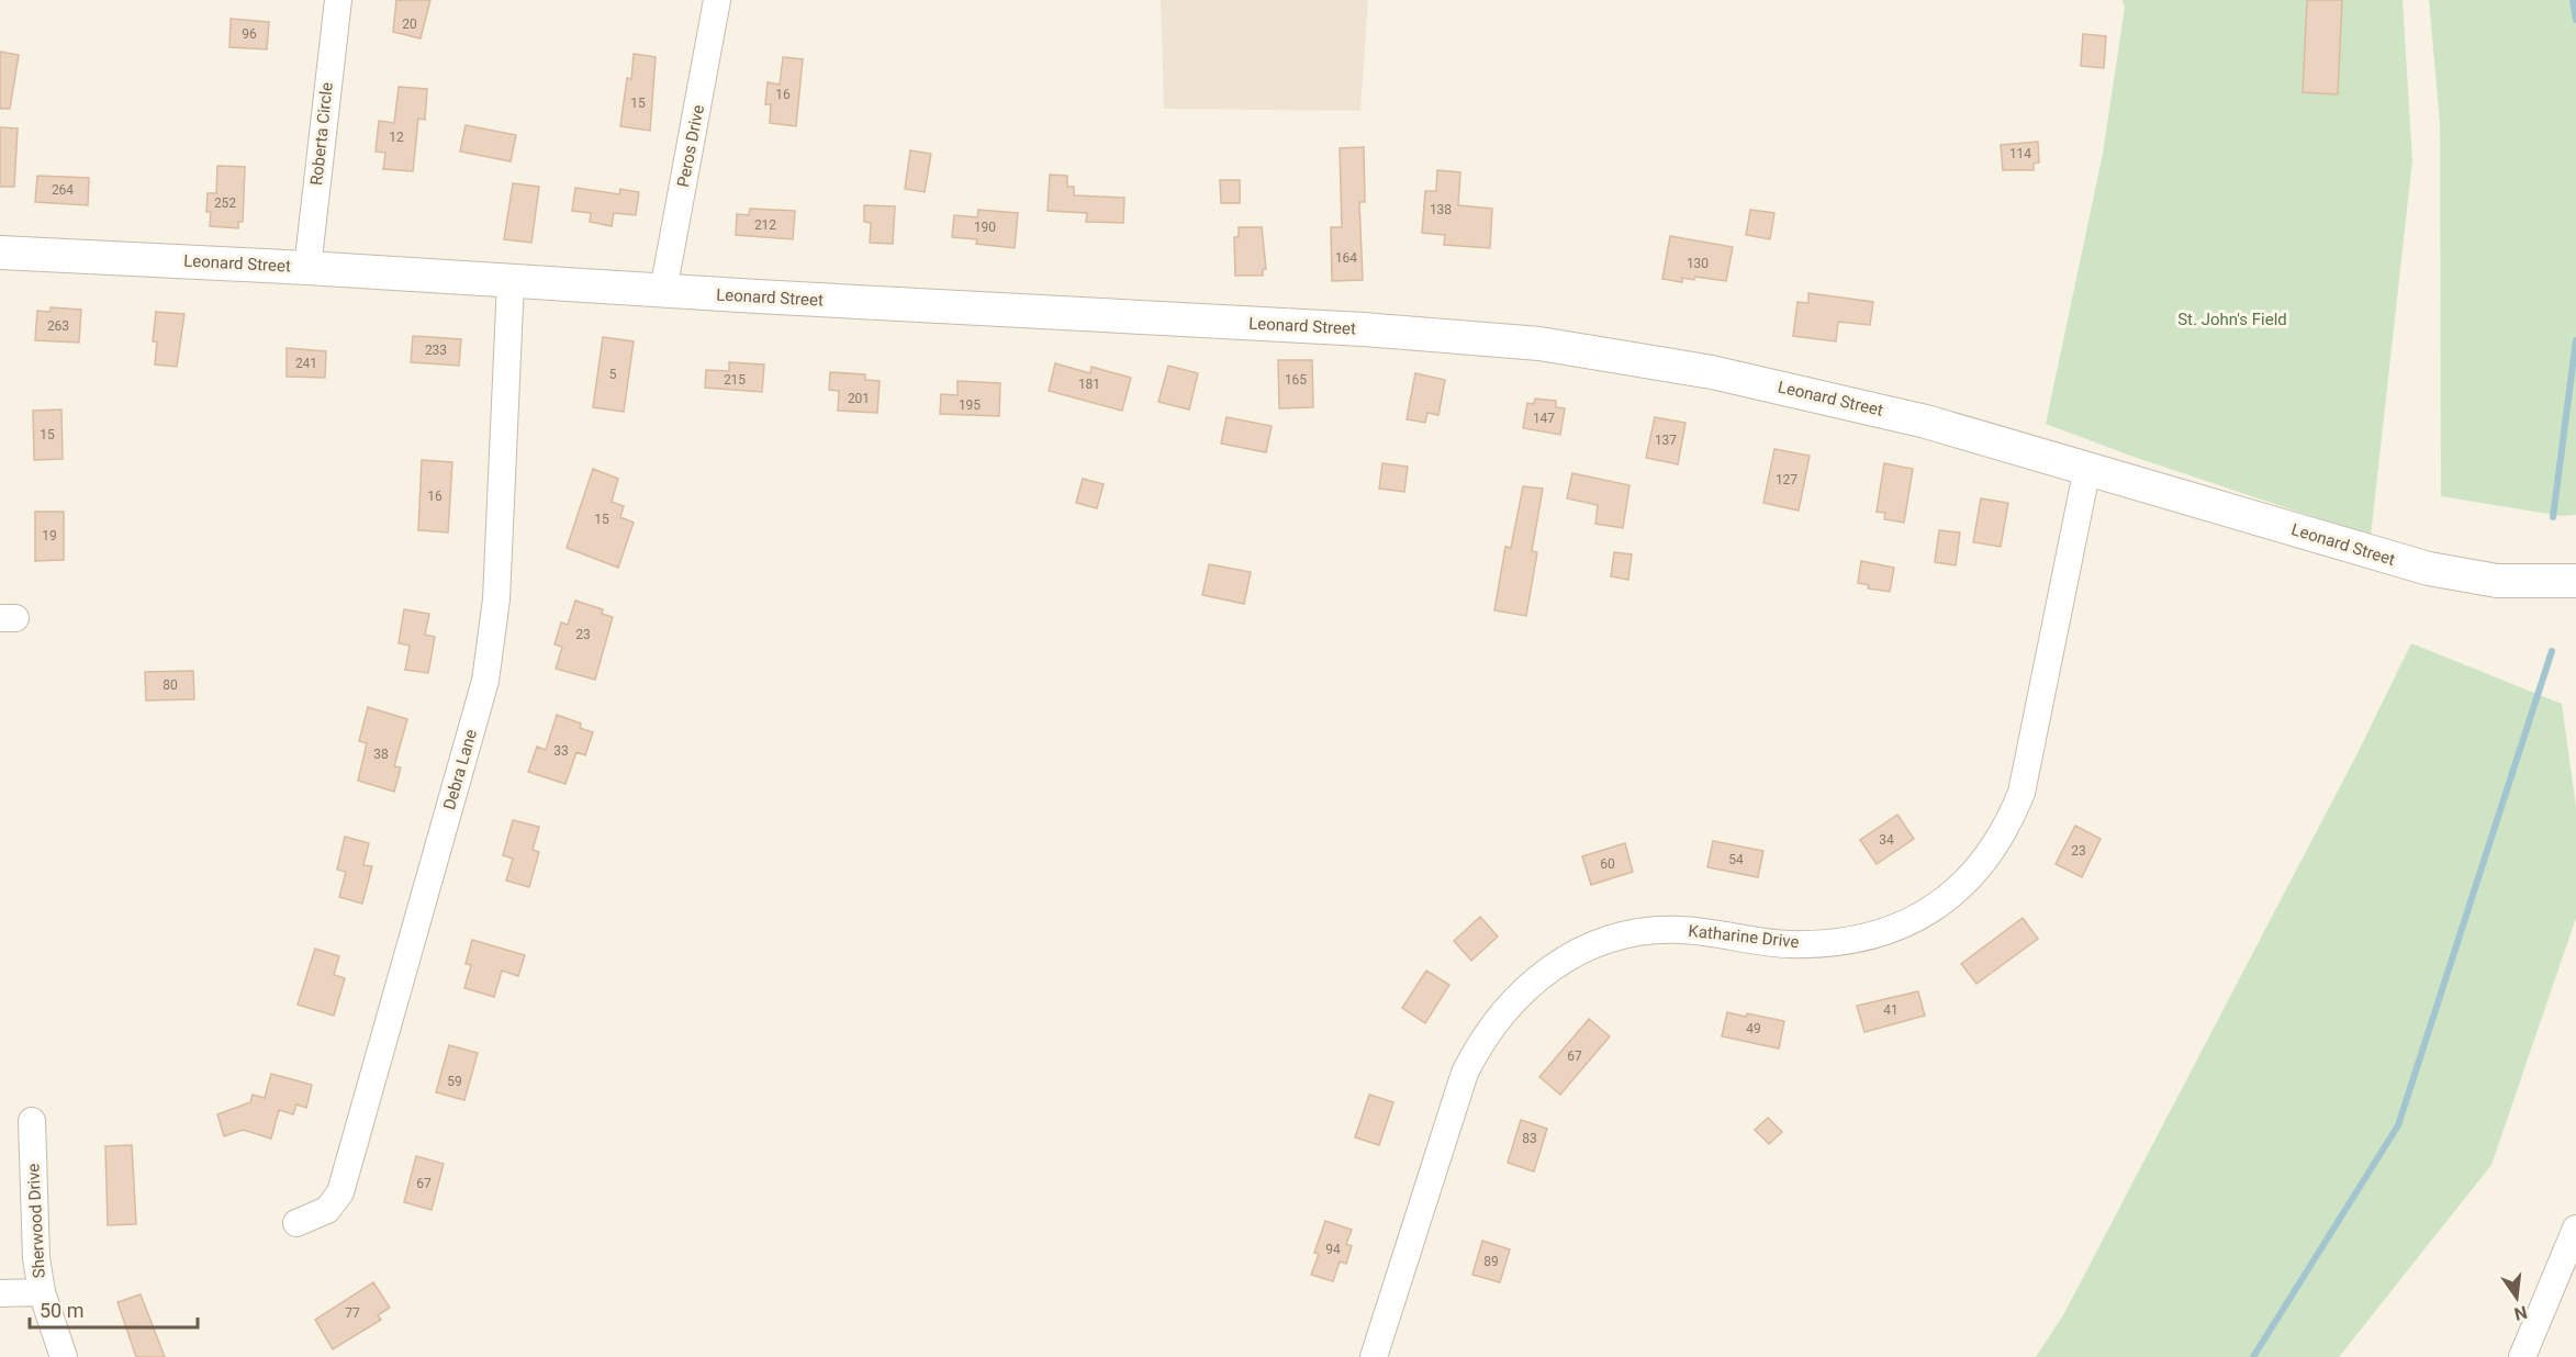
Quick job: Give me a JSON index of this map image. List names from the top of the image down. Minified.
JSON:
{"streets":{"street":["Roberta Circle","Peros Drive","Leonard Street","Debra Lane","Katharine Drive","Sherwood Drive"]},"crossings":[["Roberta Circle","Leonard Street"],["Peros Drive","Leonard Street"],["Leonard Street","Debra Lane"],["Leonard Street","Katharine Drive"]],"parks":["St. John's Field"],"house_numbers":["20","96","16","15","12","114","264","252","138","212","190","164","130","263","233","241","5","215","165","181","201","195","147","15","137","127","16","15","19","23","80","33","38","34","23","54","60","41","49","67","59","83","67","94","89","77"],"scale_bar":"50 m","north":"bottom"}
